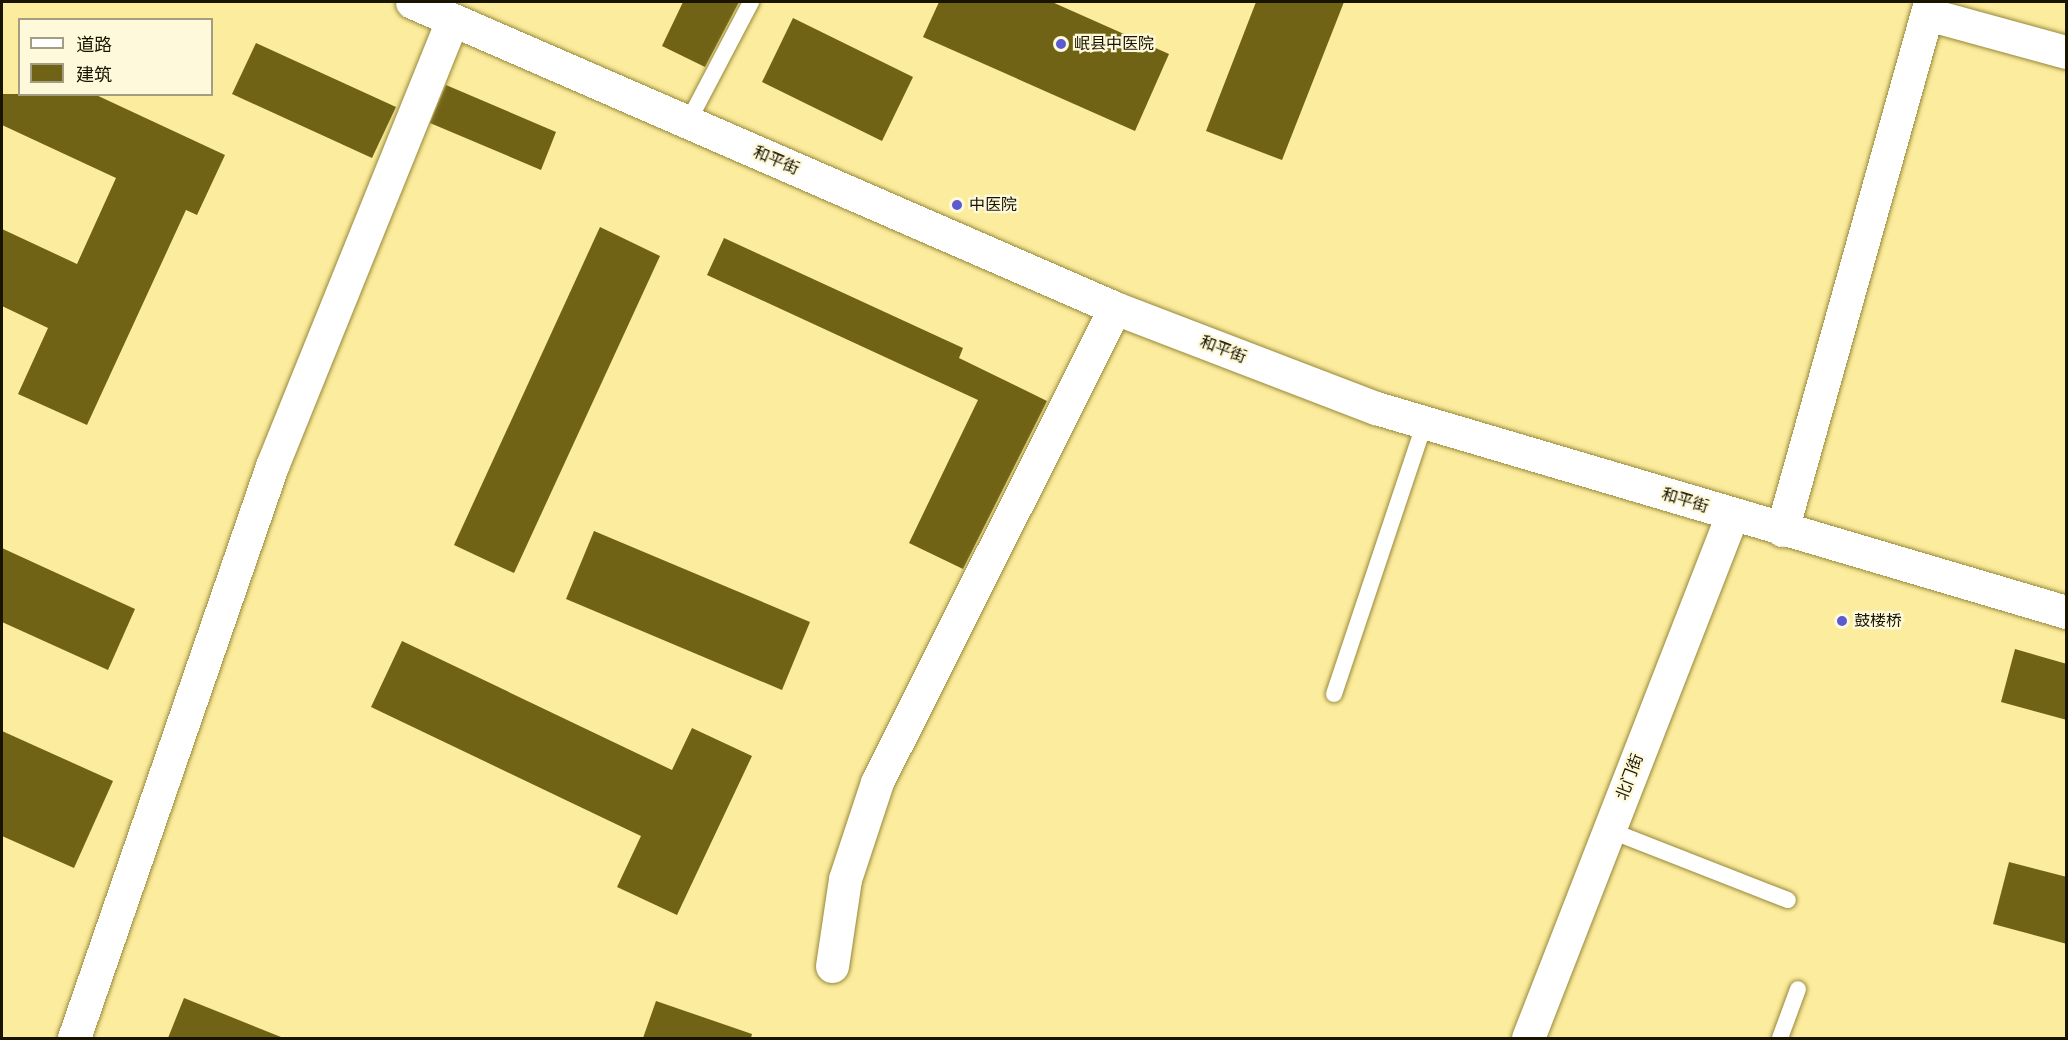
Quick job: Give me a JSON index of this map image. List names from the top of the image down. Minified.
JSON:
{"streets":{"street":["和平街","北门街"]},"crossings":[["和平街","北门街"]],"places":["岷县中医院","中医院","鼓楼桥"],"legend":["道路","建筑"]}
